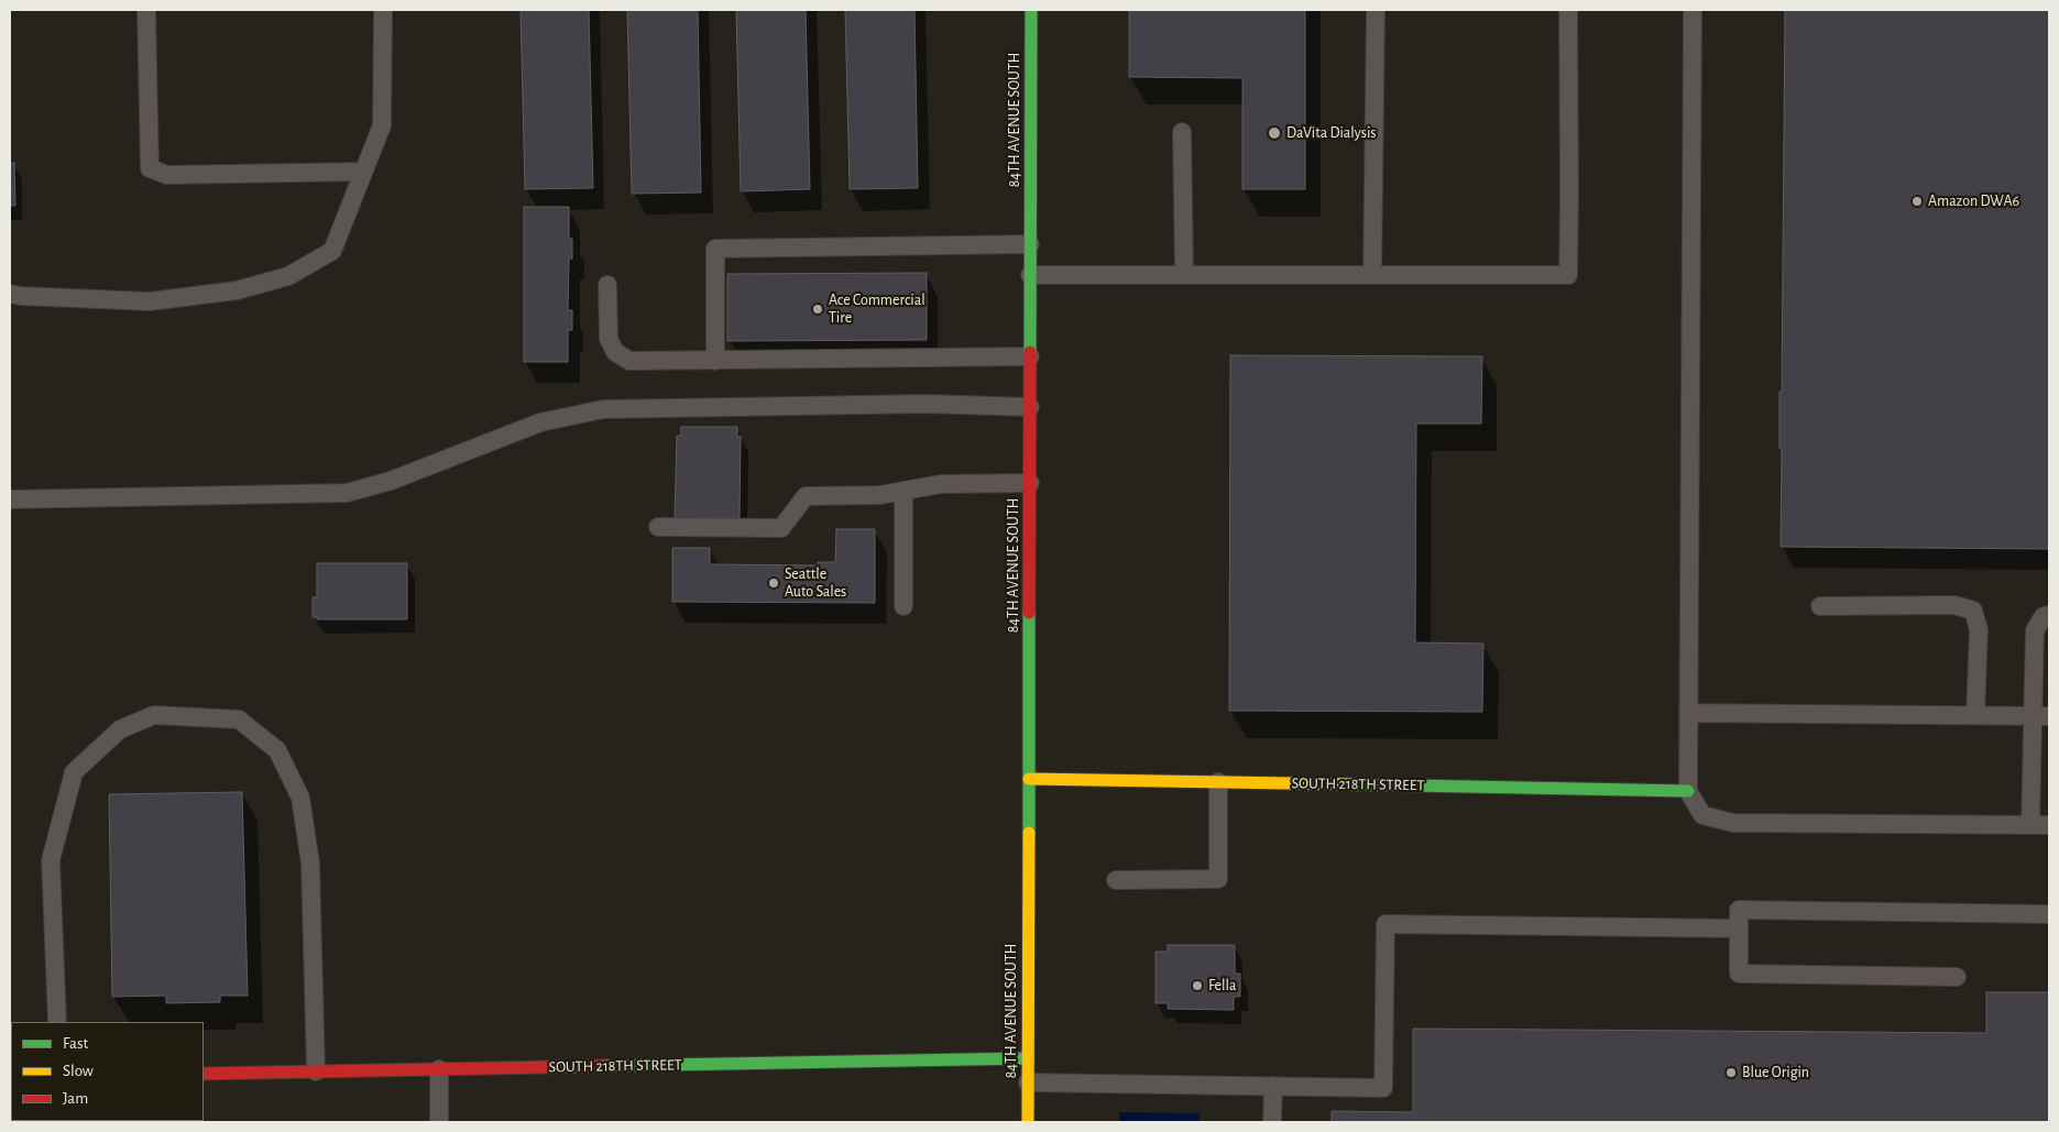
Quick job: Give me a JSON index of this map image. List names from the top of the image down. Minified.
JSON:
{"streets":{"street":["84TH AVENUE SOUTH","SOUTH 218TH STREET"]},"crossings":[["84TH AVENUE SOUTH","SOUTH 218TH STREET"]],"places":["DaVita Dialysis","Amazon DWA6","Ace Commercial Tire","Seattle Auto Sales","Fella","Blue Origin"],"legend":["Fast","Slow","Jam"]}
